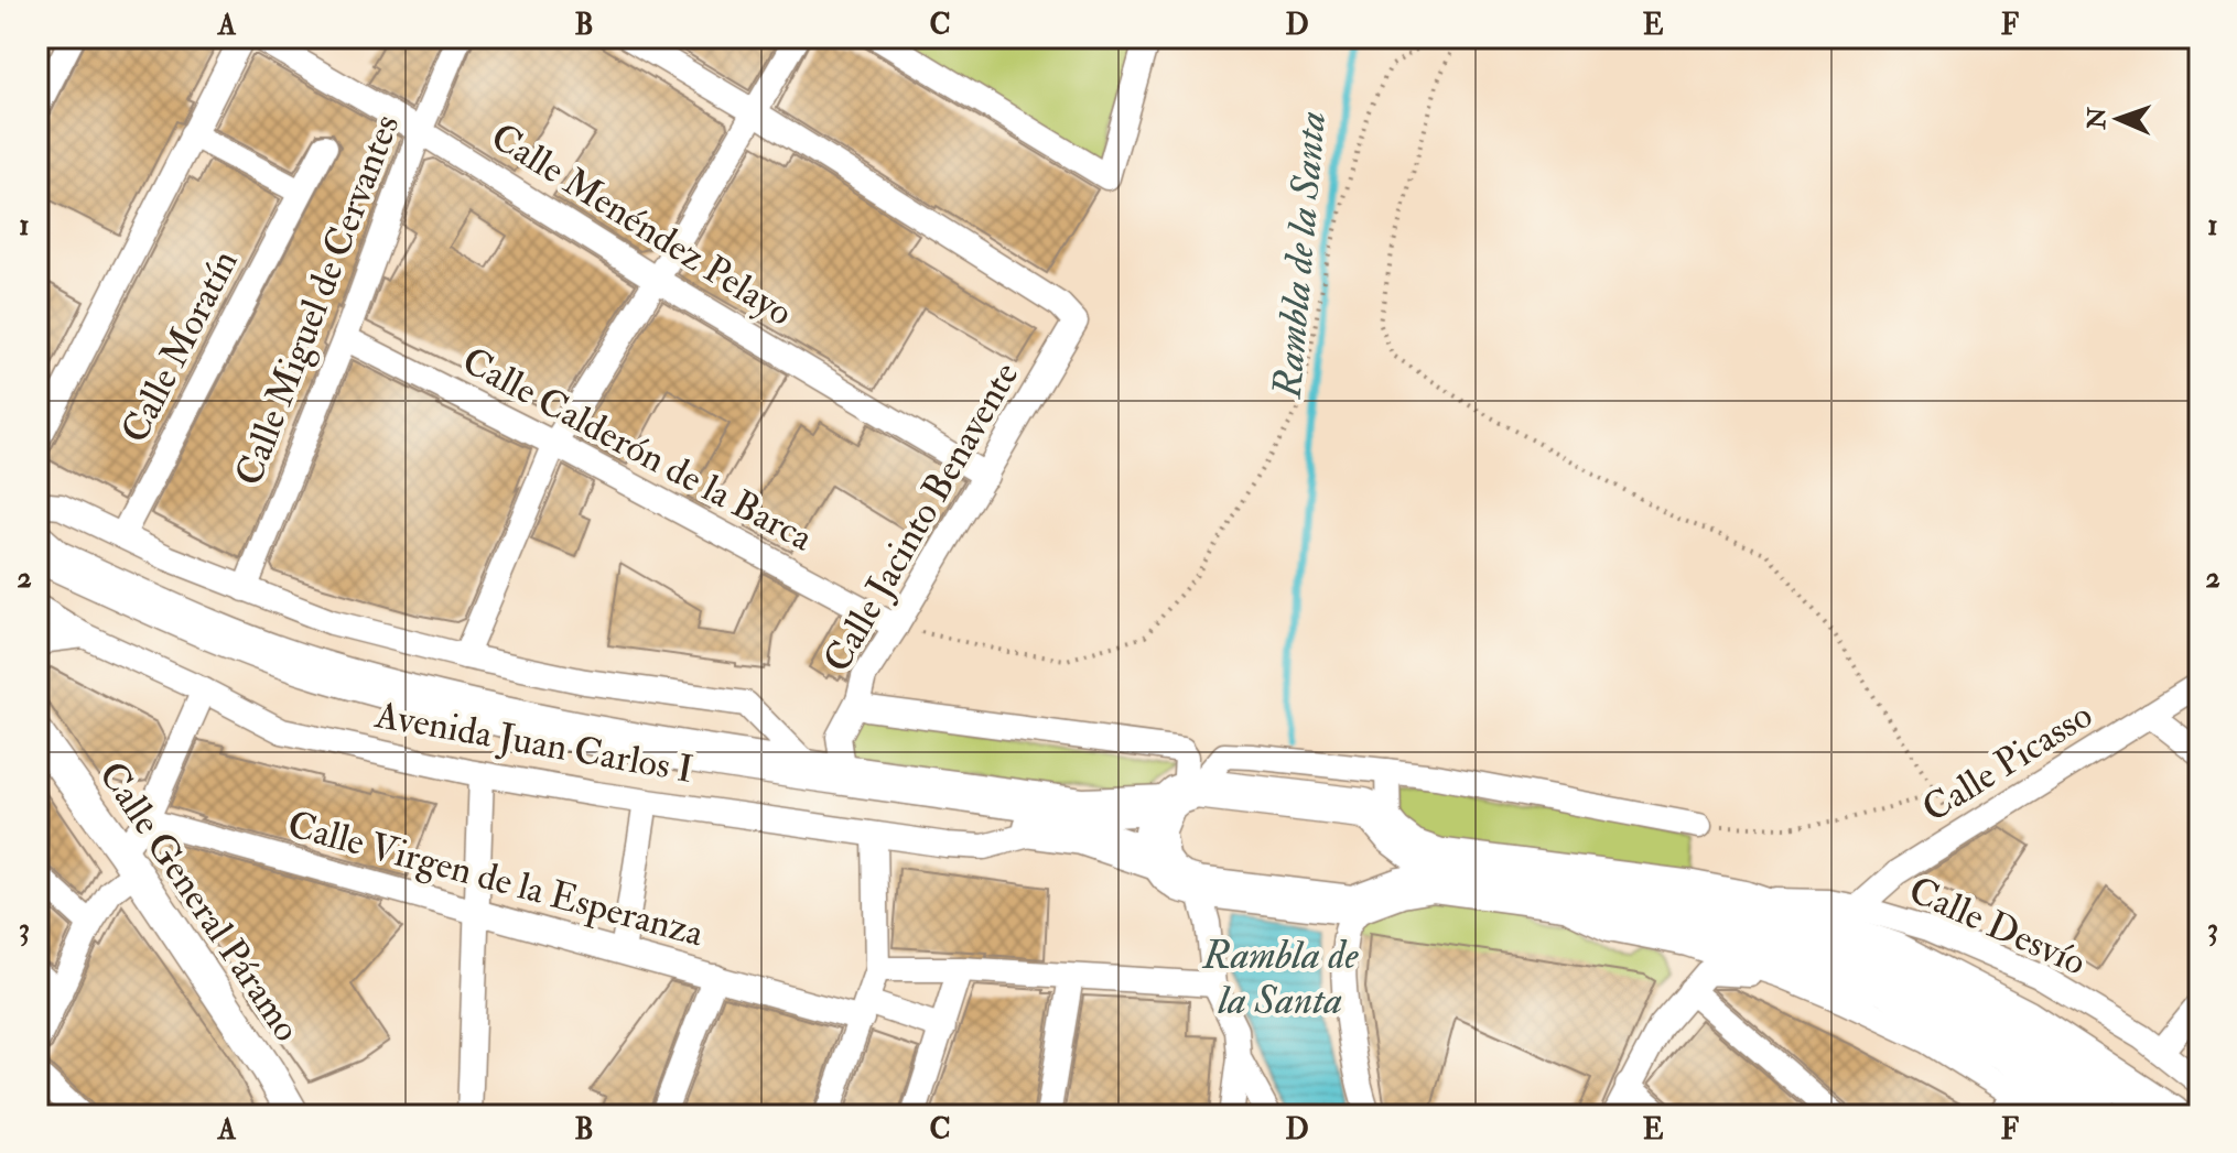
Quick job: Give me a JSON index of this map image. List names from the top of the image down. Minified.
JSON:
{"streets":{"street":["Calle Menéndez Pelayo","Calle Miguel de Cervantes","Calle Moratín","Calle Calderón de la Barca","Calle Jacinto Benavente","Avenida Juan Carlos I","Calle Picasso","Calle Virgen de la Esperanza","Calle General Páramo","Calle Desvío"]},"crossings":[["Calle Menéndez Pelayo","Calle Miguel de Cervantes"],["Calle Menéndez Pelayo","Calle Jacinto Benavente"],["Calle Miguel de Cervantes","Calle Calderón de la Barca"],["Calle Miguel de Cervantes","Avenida Juan Carlos I"],["Calle Moratín","Avenida Juan Carlos I"],["Calle Calderón de la Barca","Calle Jacinto Benavente"],["Calle Jacinto Benavente","Avenida Juan Carlos I"],["Calle Picasso","Calle Desvío"]],"water":["Rambla de la Santa"],"north":"left","grid":{"columns":["A","B","C","D","E","F"],"rows":["1","2","3"]}}
